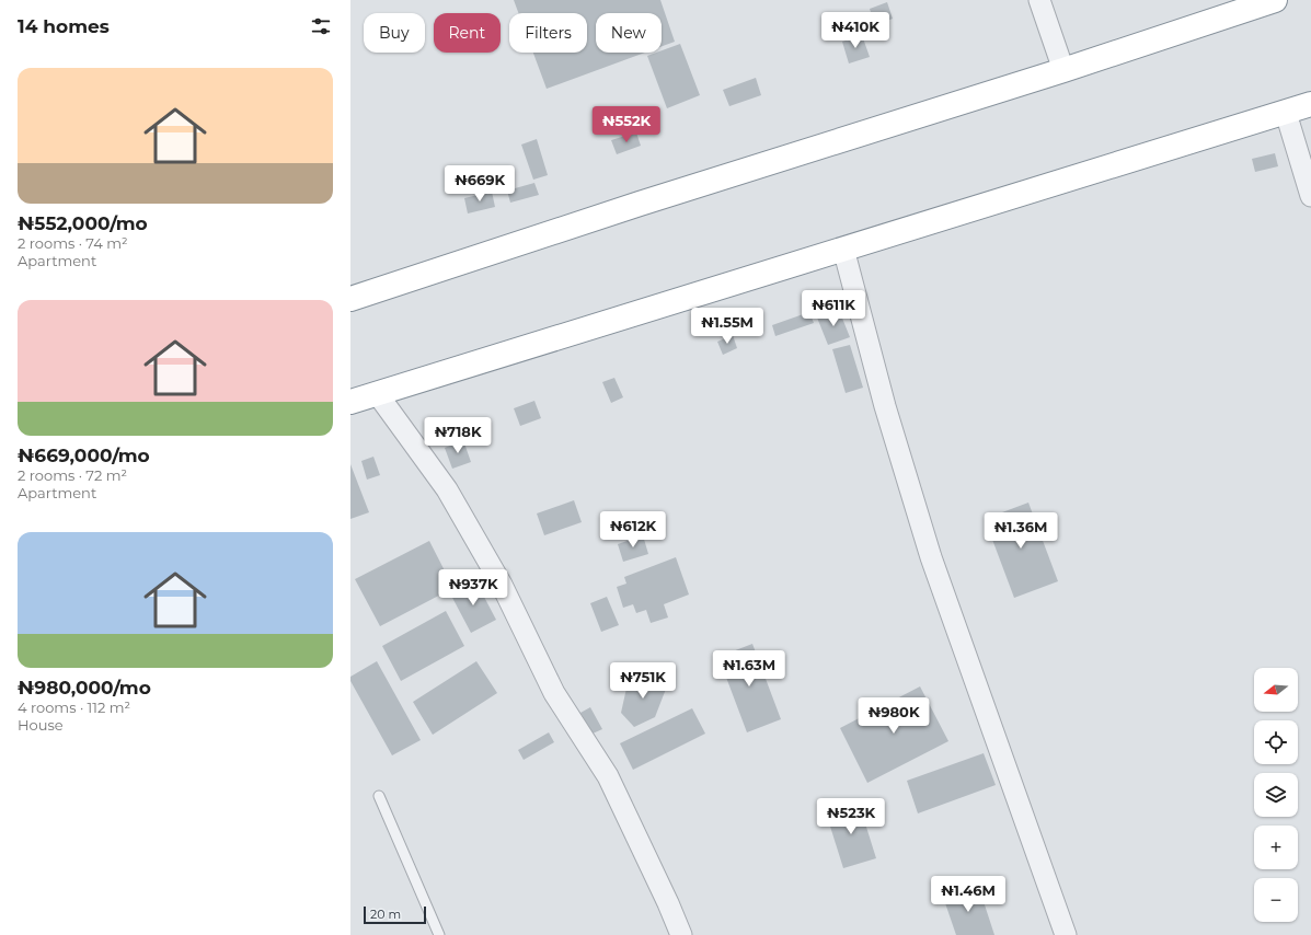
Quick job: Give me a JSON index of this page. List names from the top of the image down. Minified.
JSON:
{"scale_bar":"20 m","north":"left","page":{"heading":"14 homes","price":["₦410K","₦552K","₦669K","₦611K","₦1.55M","₦718K","₦612K","₦1.36M","₦937K","₦1.63M","₦751K","₦980K","₦523K","₦1.46M"],"chip":["Buy","Rent","Filters","New"],"list":[{"name":"₦552,000/mo","note":"2 rooms · 74 m² · Apartment"},{"name":"₦669,000/mo","note":"2 rooms · 72 m² · Apartment"},{"name":"₦980,000/mo","note":"4 rooms · 112 m² · House"}],"map_buttons":["+","−"],"scale":"20 m"}}
